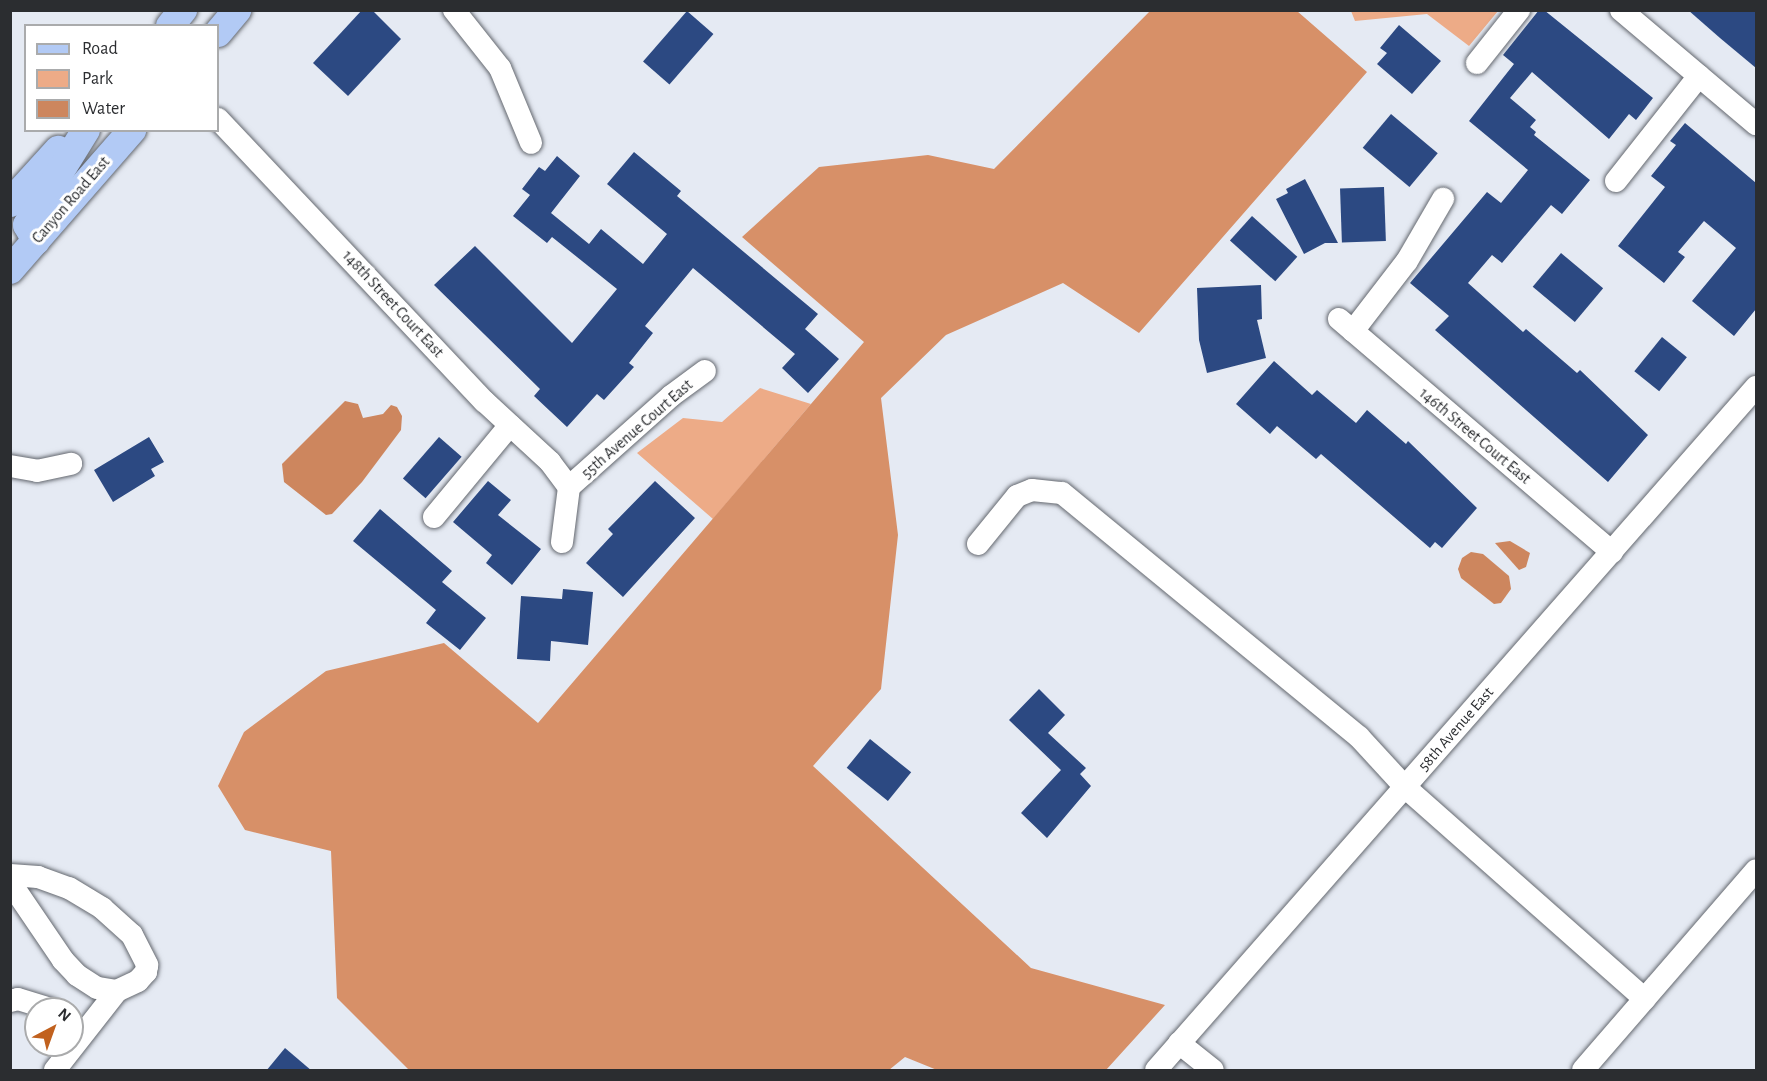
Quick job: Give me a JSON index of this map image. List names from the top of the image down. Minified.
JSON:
{"streets":{"main road":["Canyon Road East"],"street":["148th Street Court East","55th Avenue Court East","146th Street Court East","58th Avenue East"]},"crossings":[["148th Street Court East","55th Avenue Court East"],["146th Street Court East","58th Avenue East"]],"legend":["Road","Park","Water"],"north":"top right"}
